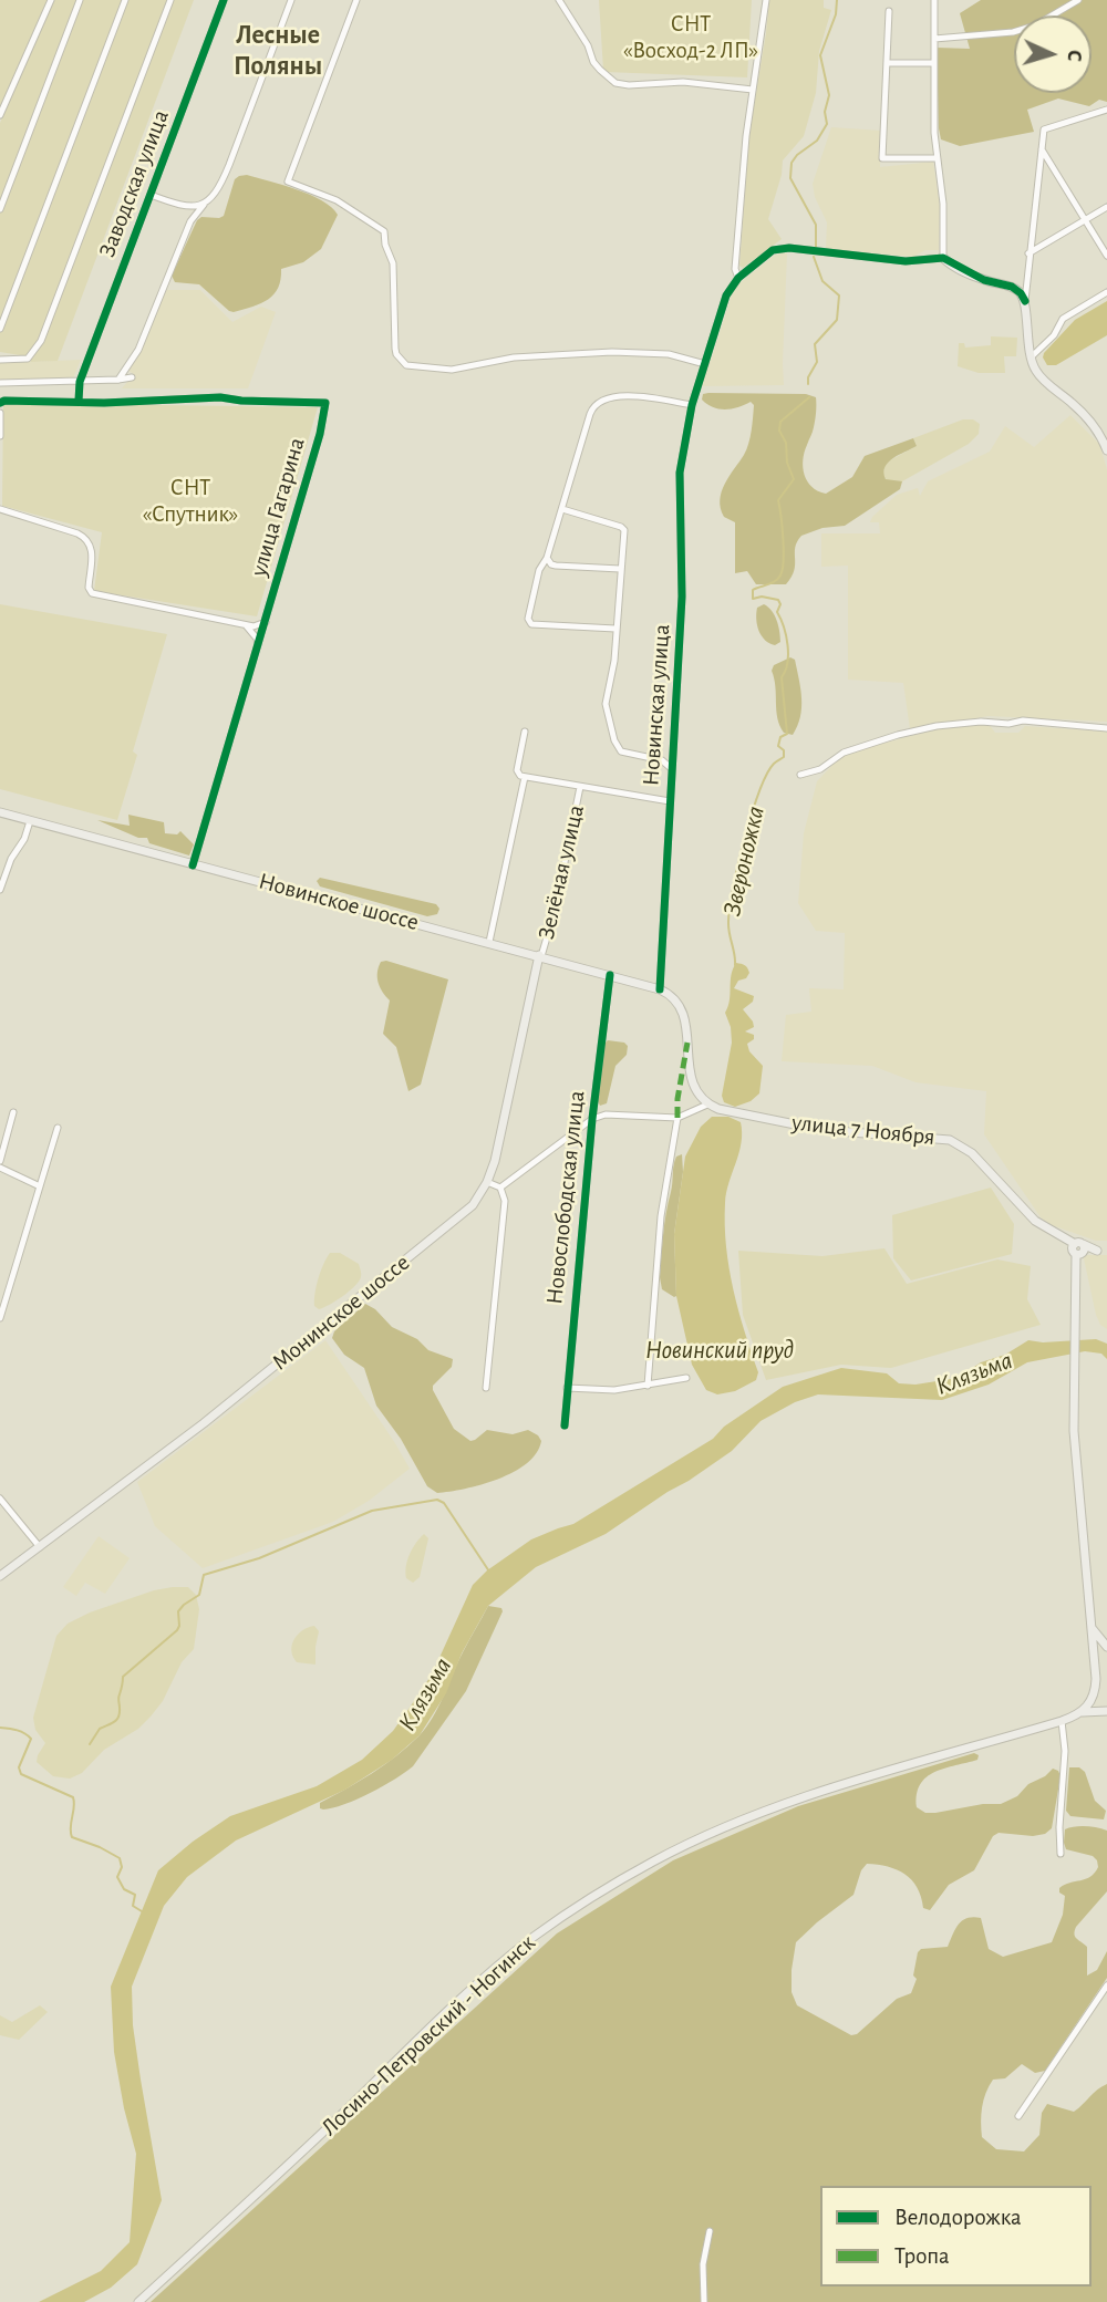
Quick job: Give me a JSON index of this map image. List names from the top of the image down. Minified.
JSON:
{"streets":{"main road":["Новинское шоссе","улица 7 Ноября","Монинское шоссе","Лосино-Петровский - Ногинск"],"street":["Заводская улица","улица Гагарина","Новинская улица","Зелёная улица","Новослободская улица"]},"crossings":[["Заводская улица","улица Гагарина"],["улица Гагарина","Новинское шоссе"],["Новинская улица","Новинское шоссе"],["Зелёная улица","Новинское шоссе"],["Зелёная улица","Монинское шоссе"],["Новинское шоссе","улица 7 Ноября"],["Новинское шоссе","Новослободская улица"],["Новинское шоссе","Монинское шоссе"]],"districts":["Лесные Поляны"],"water":["Звероножка","Новинский пруд","Клязьма"],"parks":["СНТ «Восход-2 ЛП»","СНТ «Спутник»"],"legend":["Велодорожка","Тропа"],"north":"right"}
